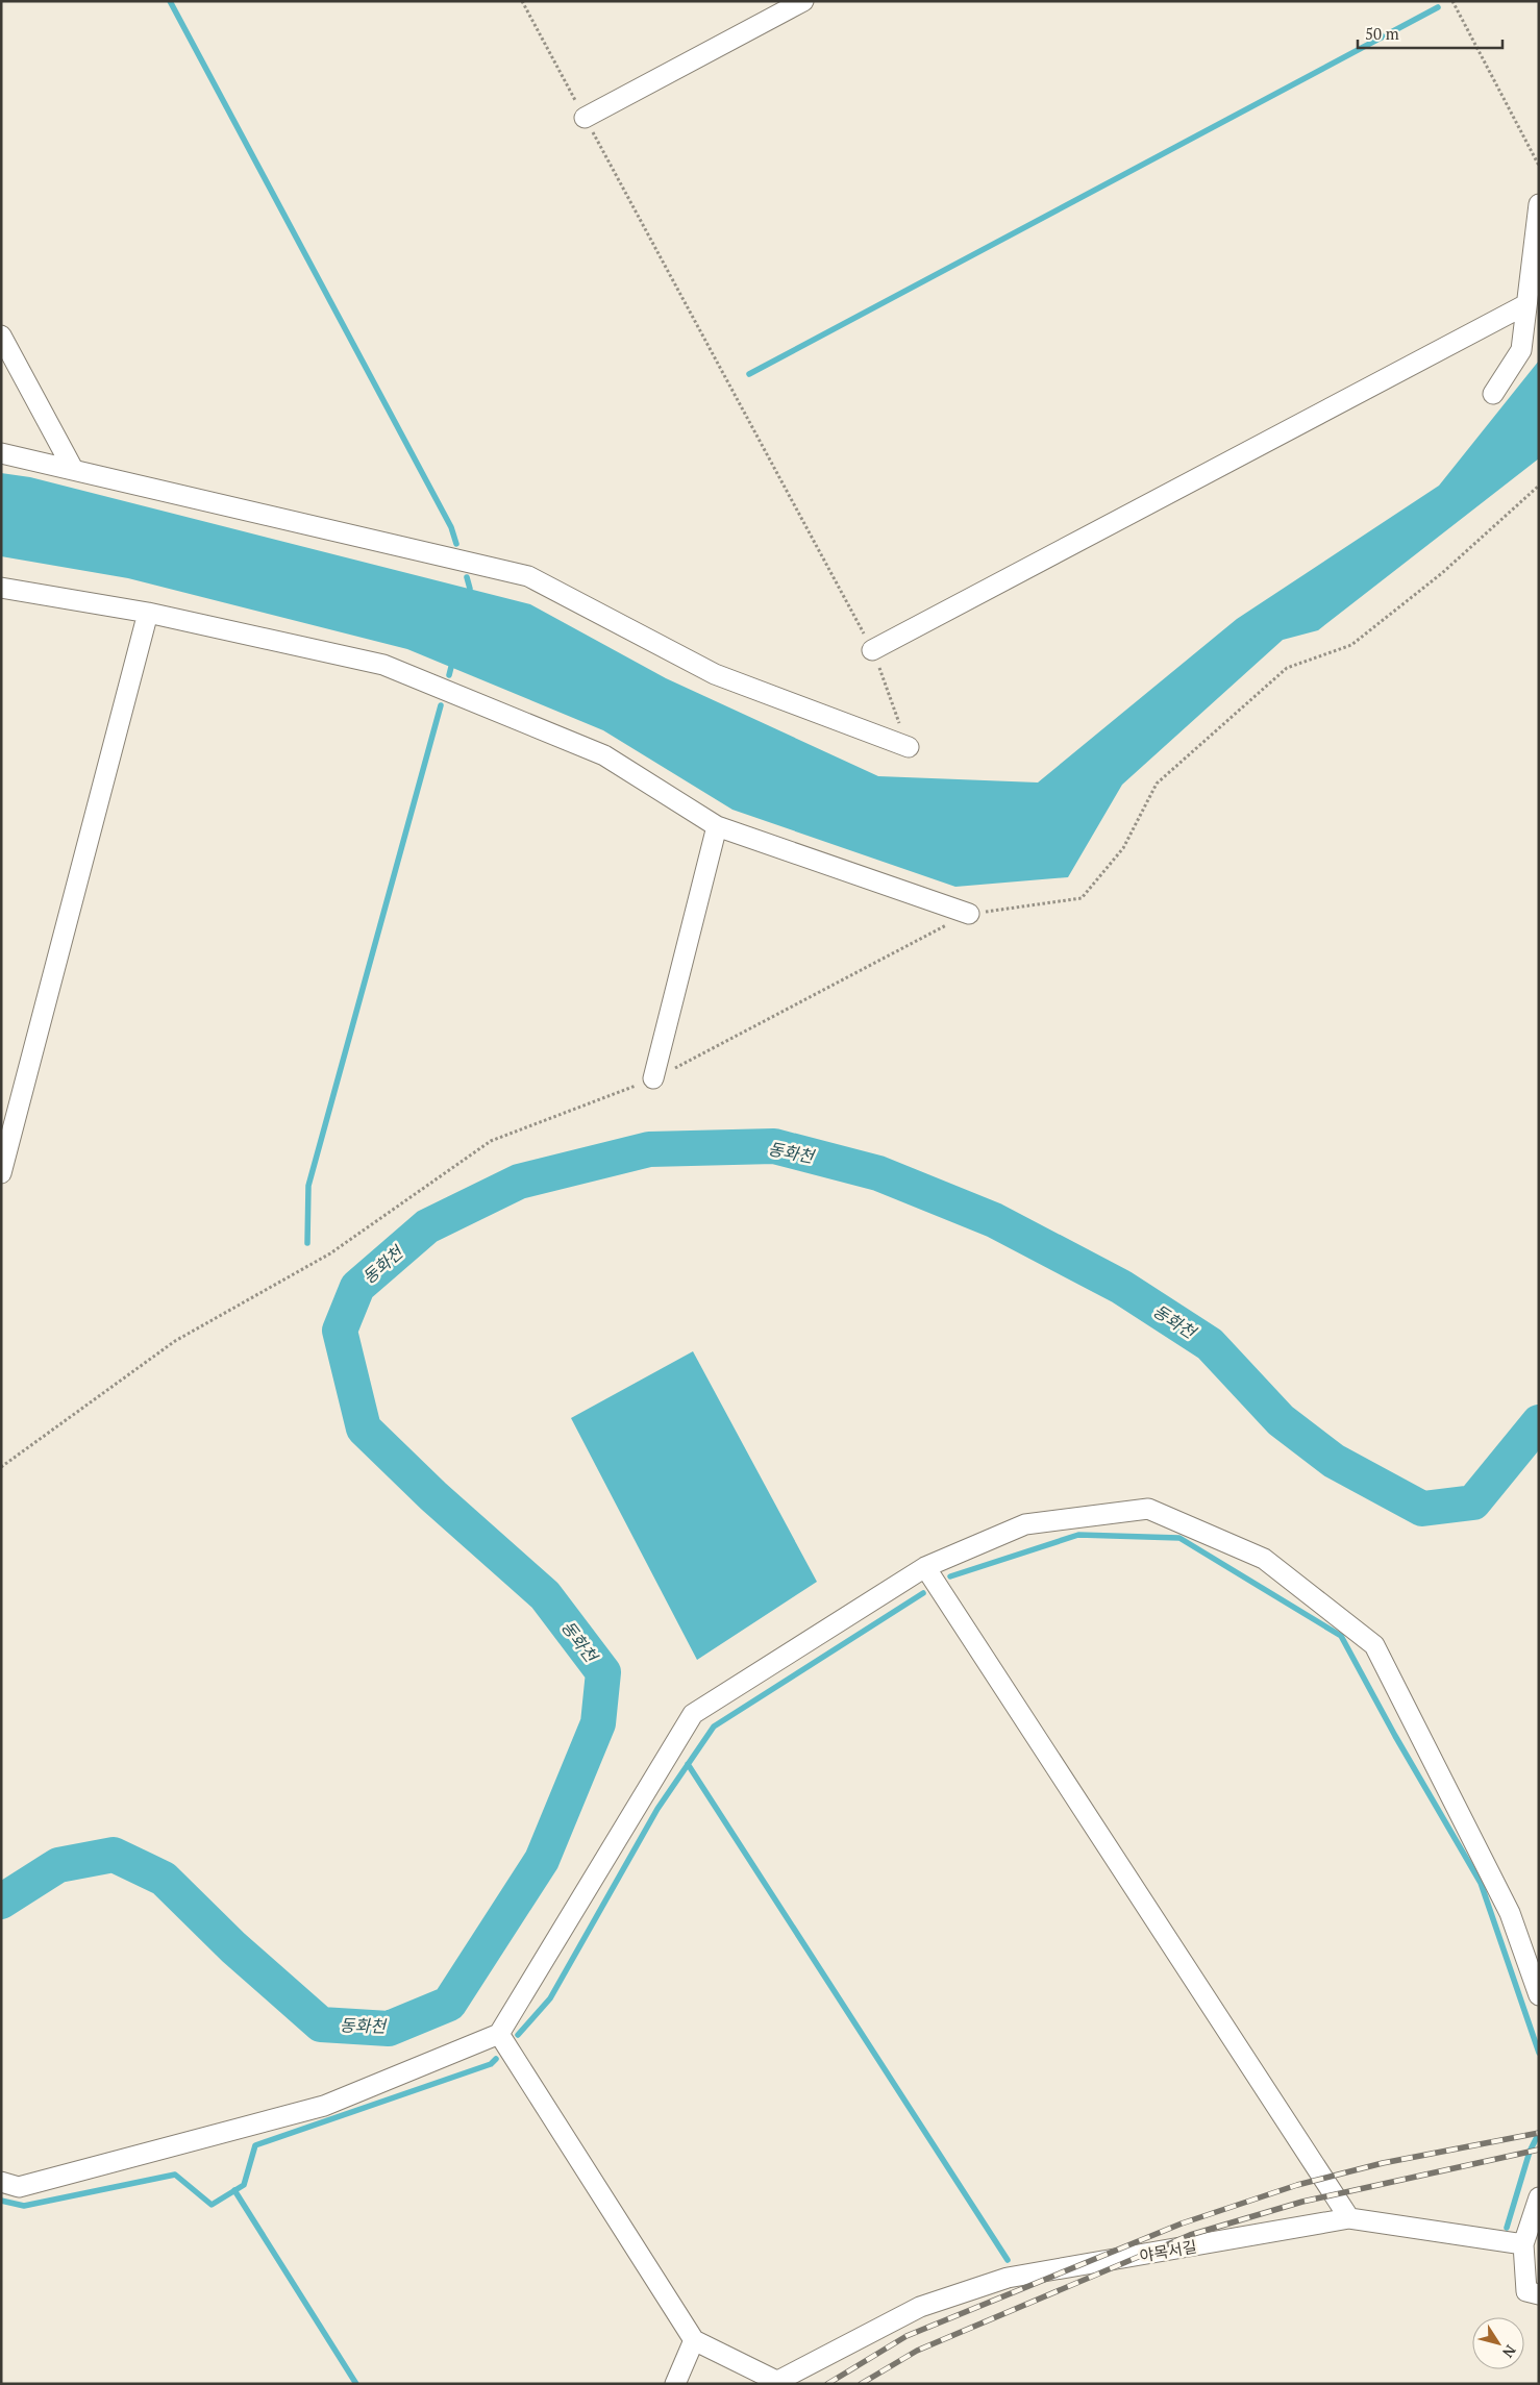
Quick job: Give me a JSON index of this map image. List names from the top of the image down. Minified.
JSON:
{"streets":{"street":["야목서길"]},"water":["동화천"],"scale_bar":"50 m","north":"bottom right"}
